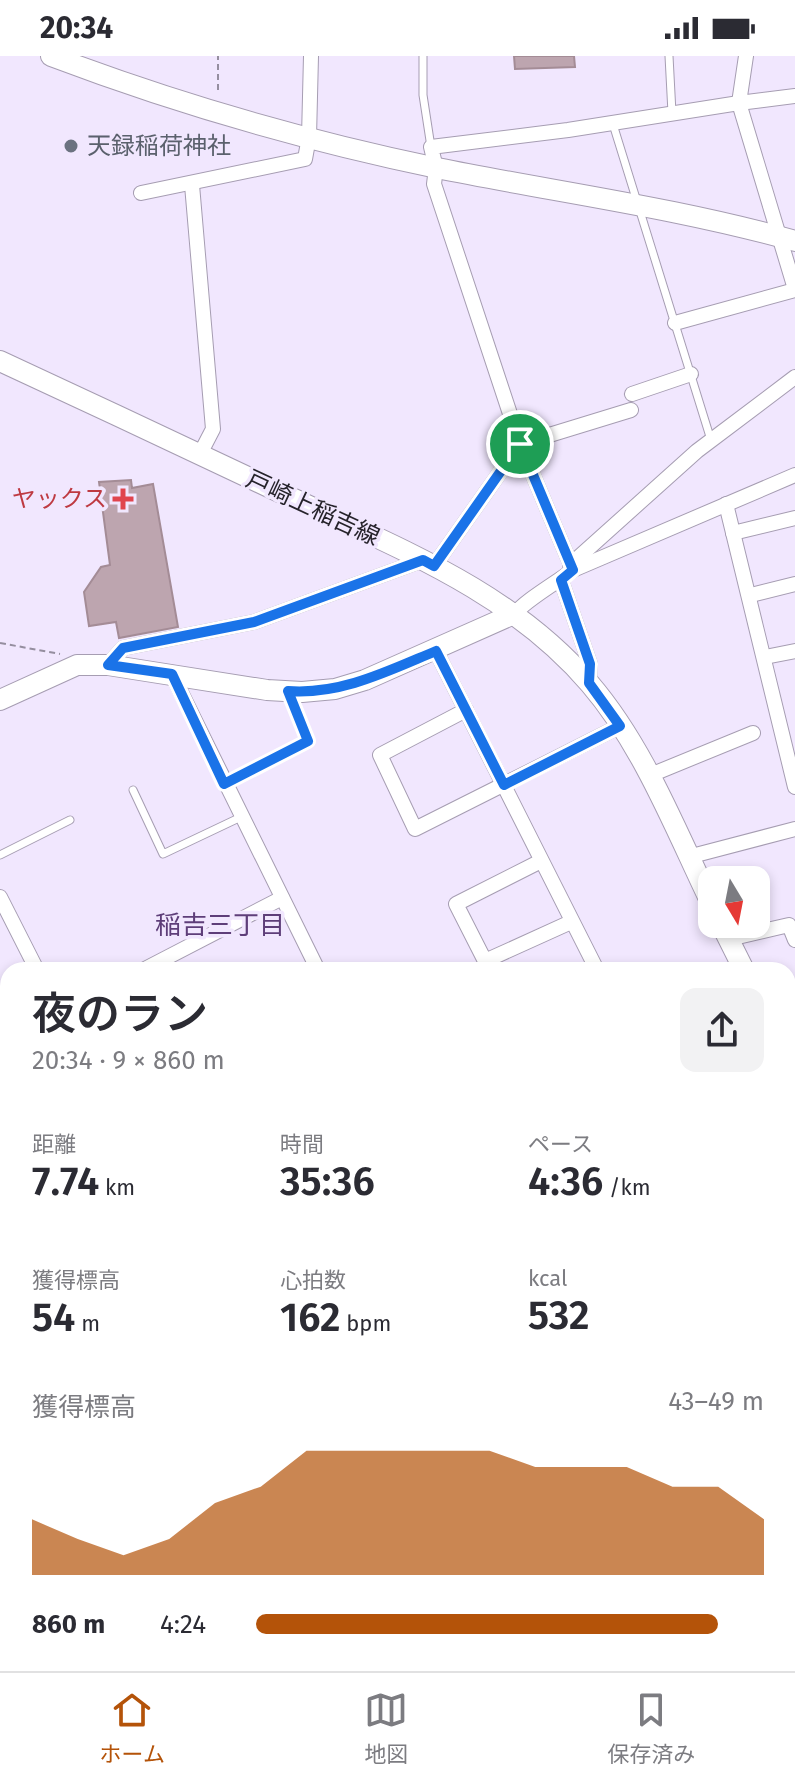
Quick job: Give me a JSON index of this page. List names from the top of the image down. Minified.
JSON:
{"streets":{"street":["戸崎上稲吉線"]},"districts":["稲吉三丁目"],"places":{"other":["天録稲荷神社"],"health":["ヤックス"]},"north":"bottom","page":{"status":"20:34","heading":["夜のラン","20:34 · 9 × 860 m"],"stats":[["距離","7.74 km"],["時間","35:36"],["ペース","4:36 /km"],["獲得標高","54 m"],["心拍数","162 bpm"],["kcal","532"]],"chart":["獲得標高","43–49 m"],"list":[{"name":"860 m","note":"4:24"}],"tabs":["ホーム","地図","保存済み"]}}
